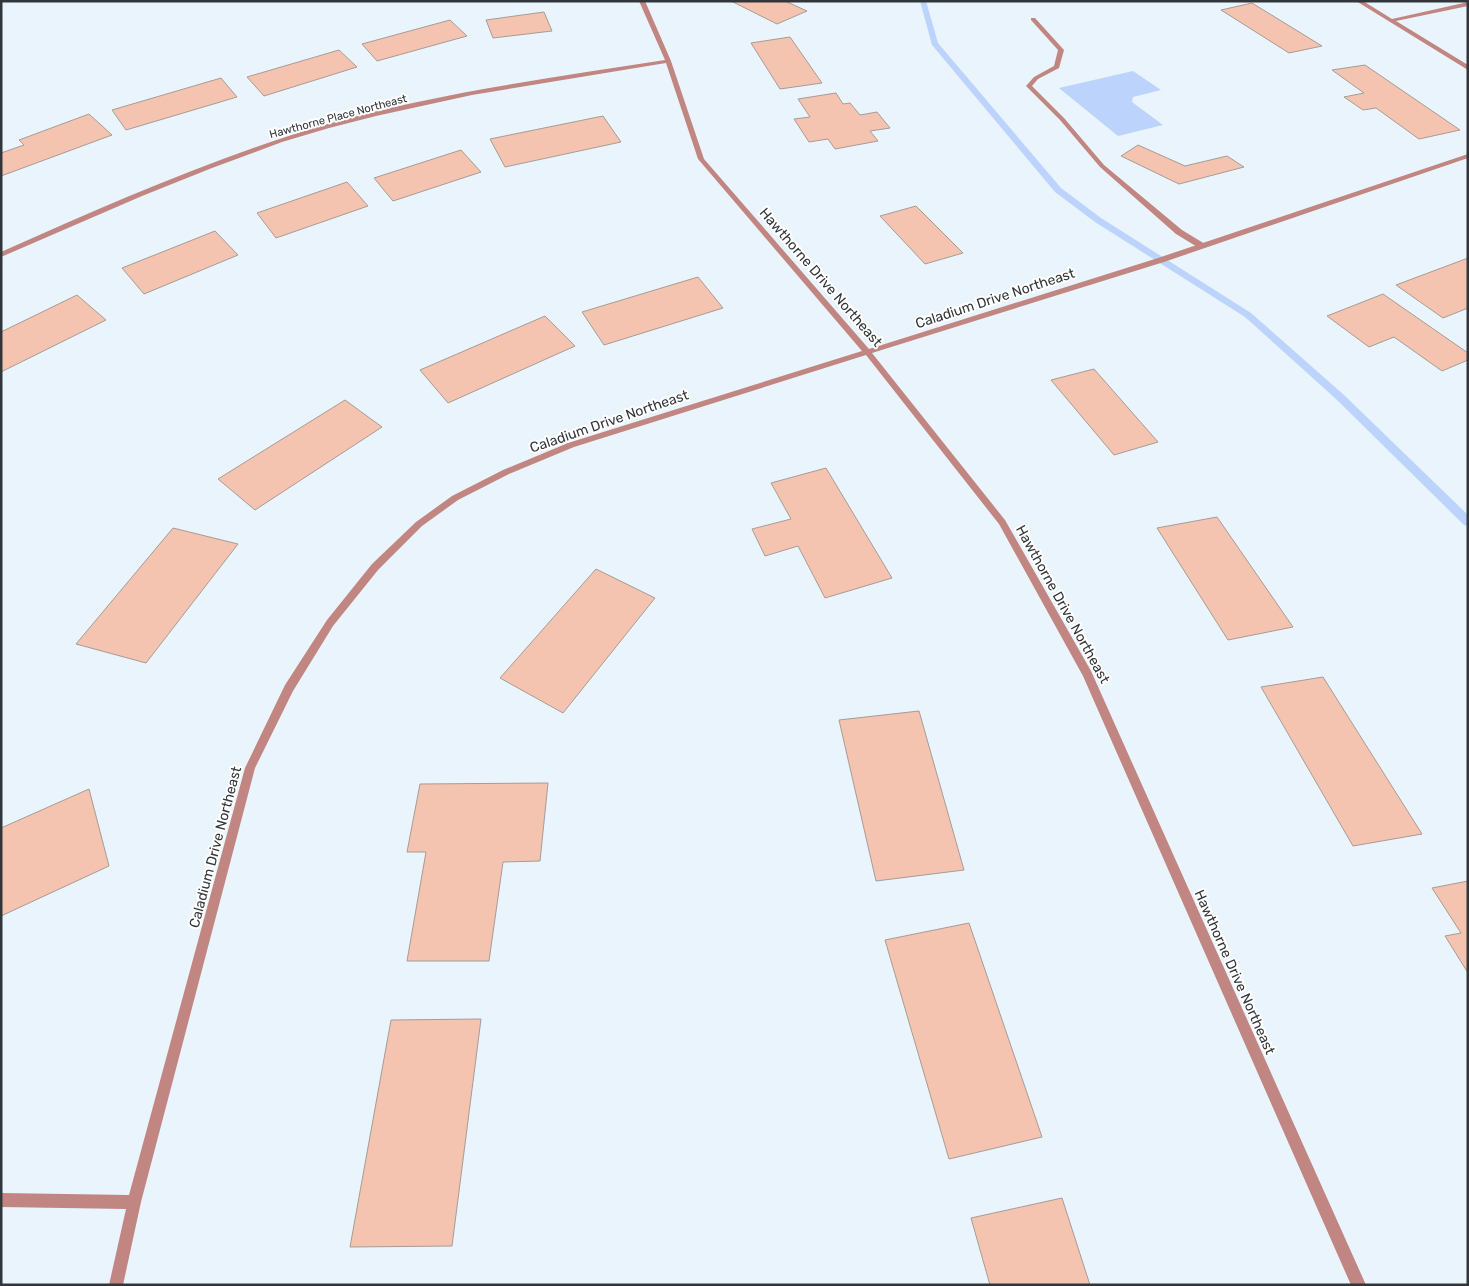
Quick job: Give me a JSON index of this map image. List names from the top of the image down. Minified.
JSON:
{"streets":{"street":["Hawthorne Place Northeast","Hawthorne Drive Northeast","Caladium Drive Northeast"]},"crossings":[["Hawthorne Place Northeast","Hawthorne Drive Northeast"],["Hawthorne Drive Northeast","Caladium Drive Northeast"]]}
